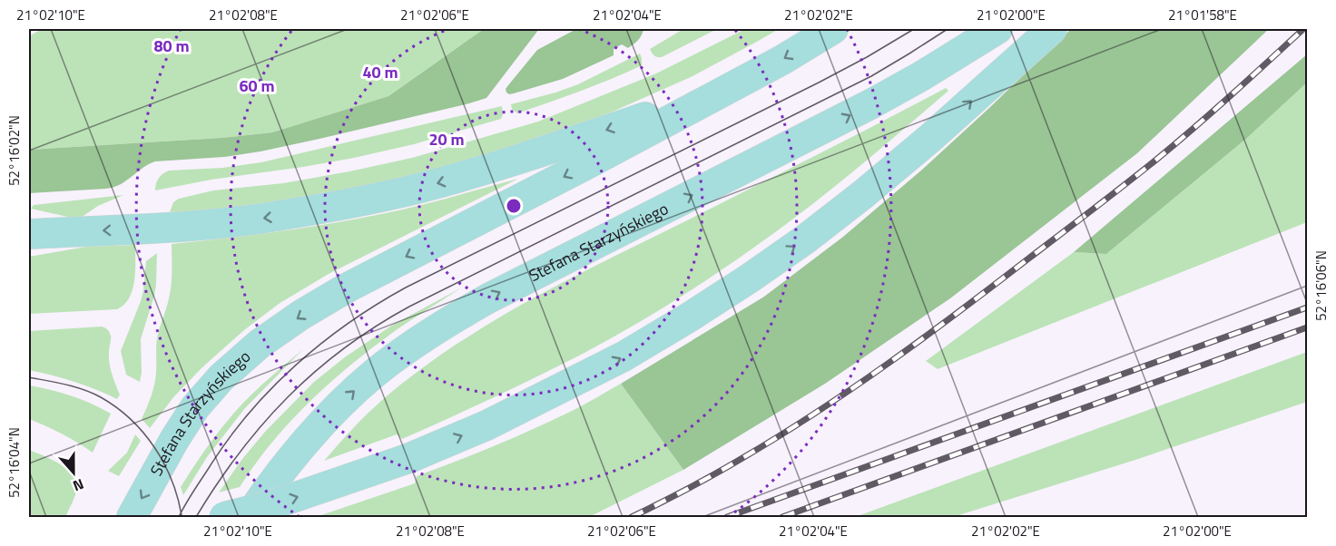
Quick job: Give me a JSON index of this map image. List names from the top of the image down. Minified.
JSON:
{"streets":{"main road":["Stefana Starzyńskiego"]},"north":"bottom","coordinates":["21°02'10\"E","21°02'08\"E","21°02'06\"E","21°02'04\"E","21°02'02\"E","21°02'00\"E","21°01'58\"E","52°16'02\"N","52°16'06\"N","52°16'04\"N"],"rings":["80 m","40 m","60 m","20 m"]}
